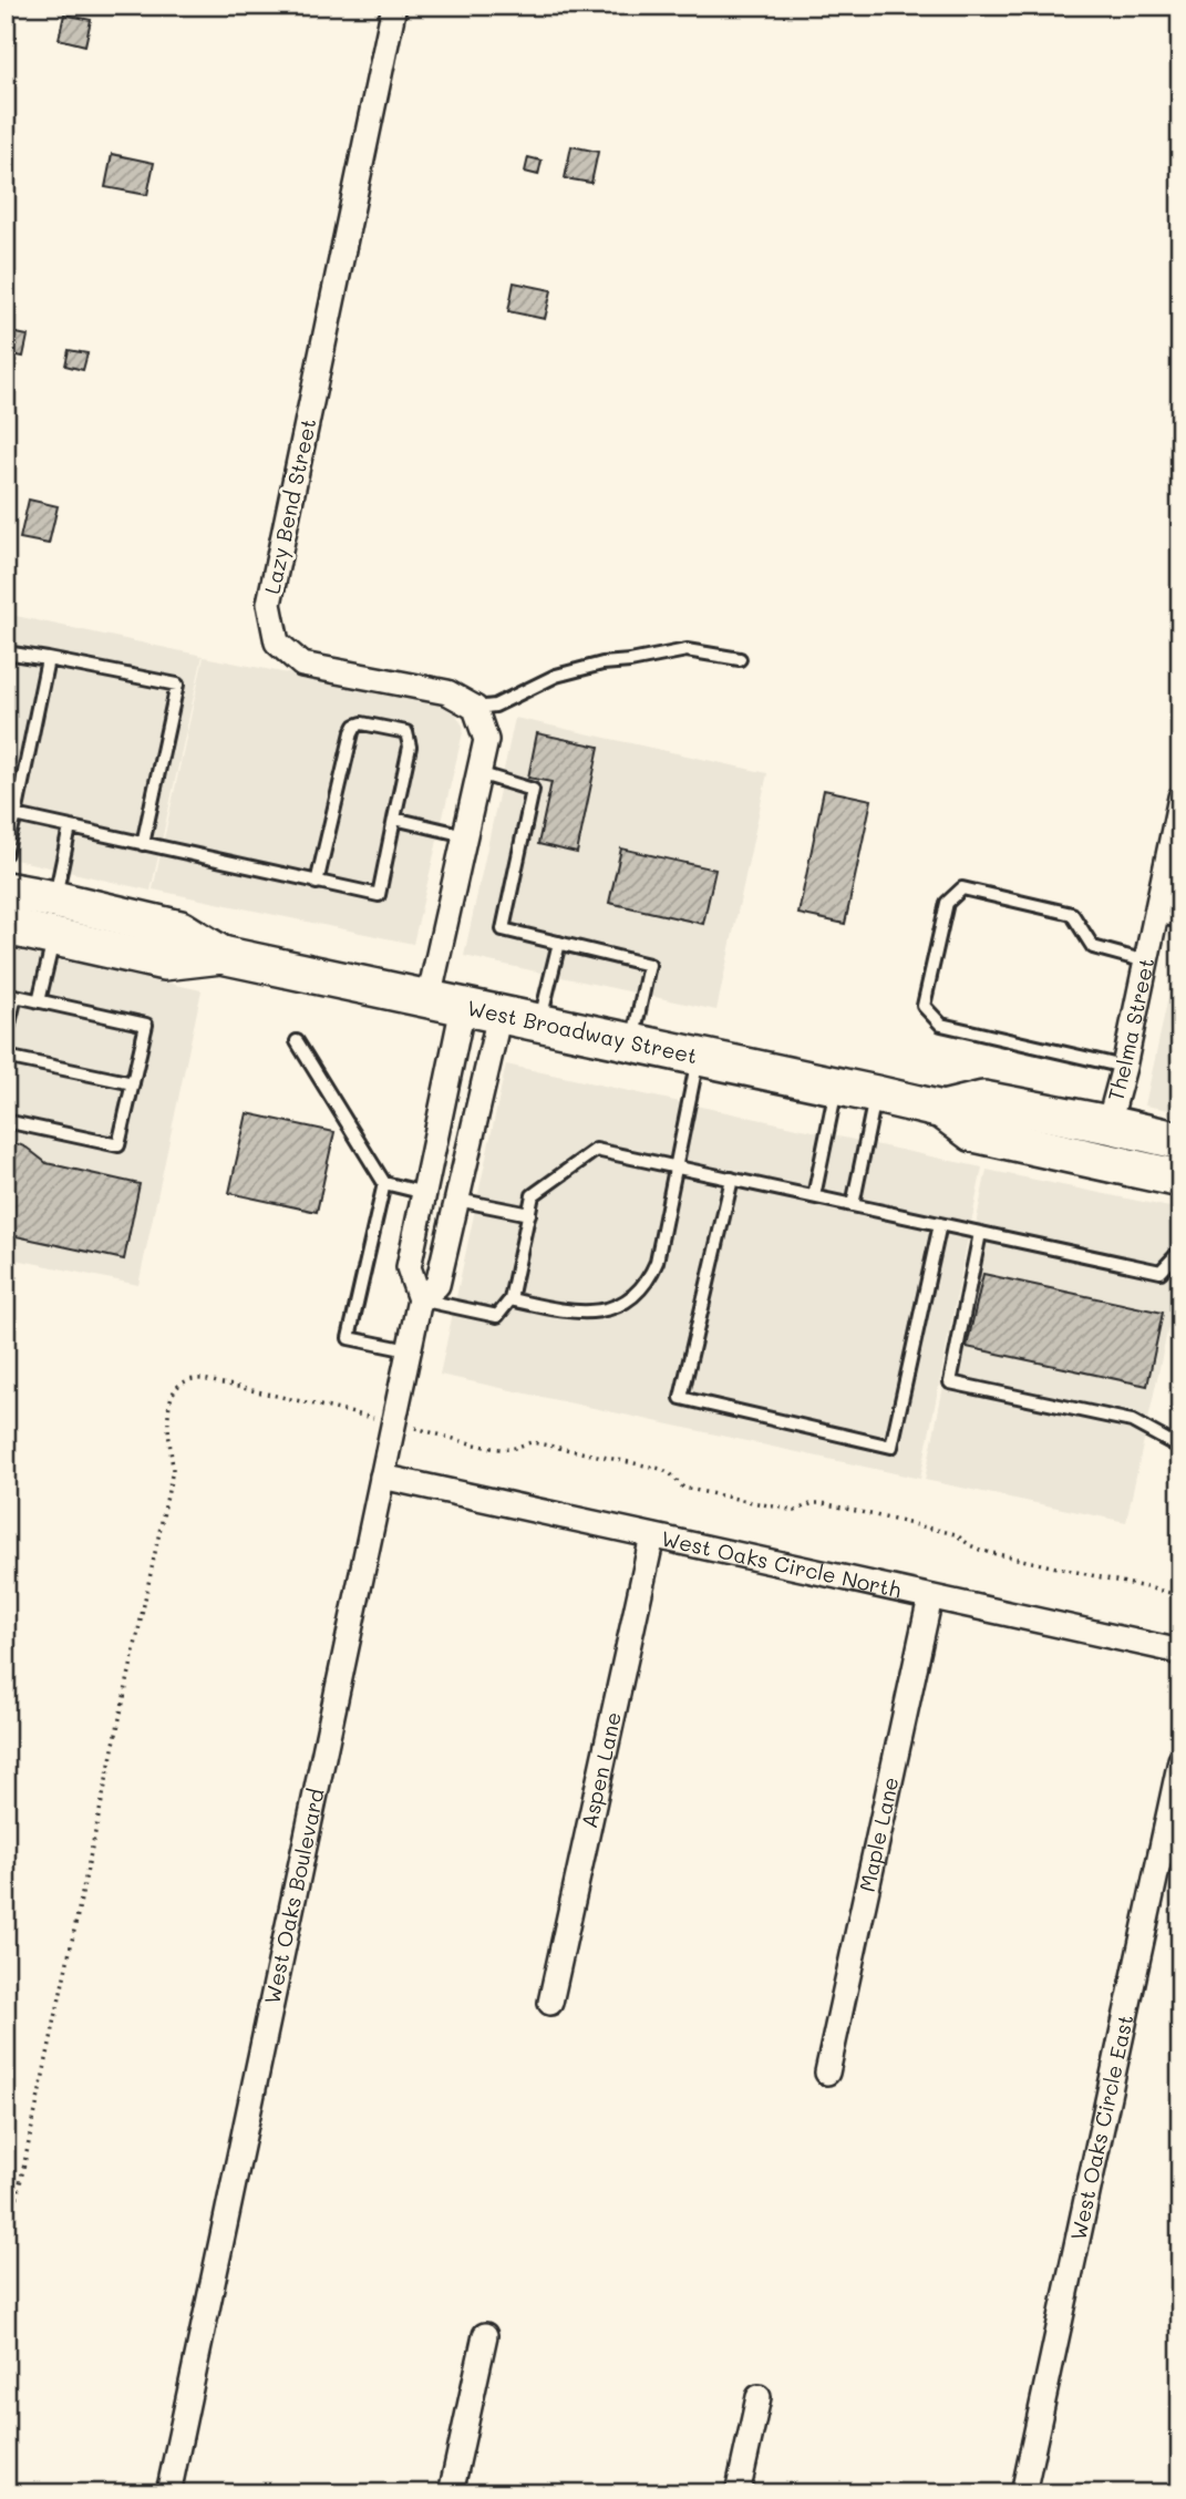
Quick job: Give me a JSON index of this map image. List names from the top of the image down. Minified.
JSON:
{"streets":{"main road":["West Broadway Street"],"street":["Lazy Bend Street","Thelma Street","West Oaks Circle North","Aspen Lane","Maple Lane","West Oaks Boulevard","West Oaks Circle East"]},"crossings":[["Thelma Street","West Broadway Street"],["West Broadway Street","West Oaks Boulevard"],["West Oaks Circle North","Aspen Lane"],["West Oaks Circle North","Maple Lane"],["West Oaks Circle North","West Oaks Boulevard"]]}
